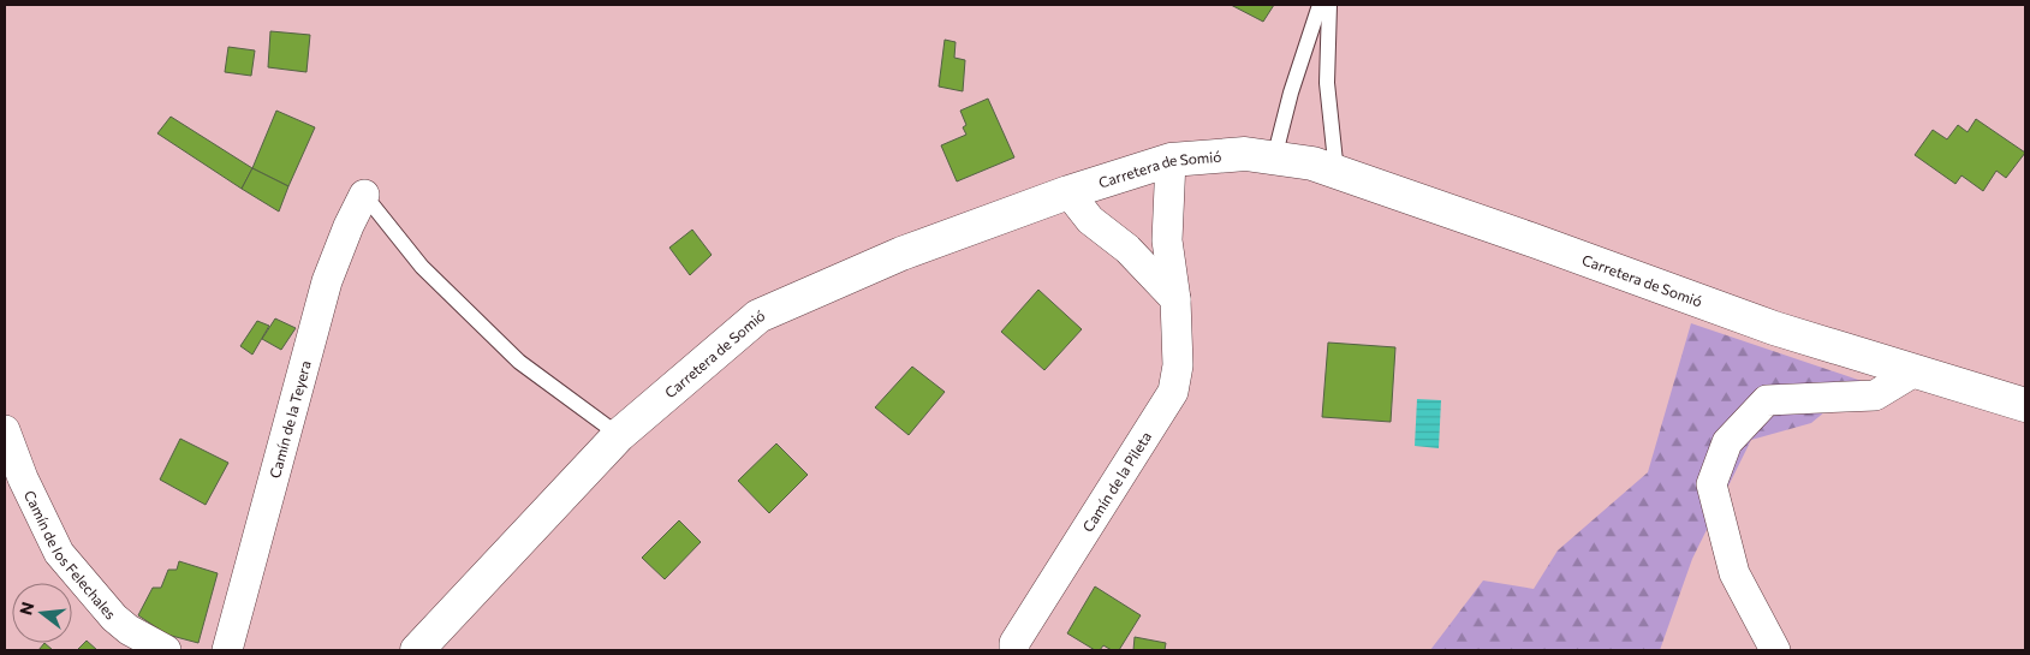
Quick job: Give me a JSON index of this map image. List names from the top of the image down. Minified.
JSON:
{"streets":{"street":["Carretera de Somió","Camín de la Teyera","Camín de la Pileta","Camín de los Felechales"]},"crossings":[["Carretera de Somió","Camín de la Pileta"]],"north":"left"}
